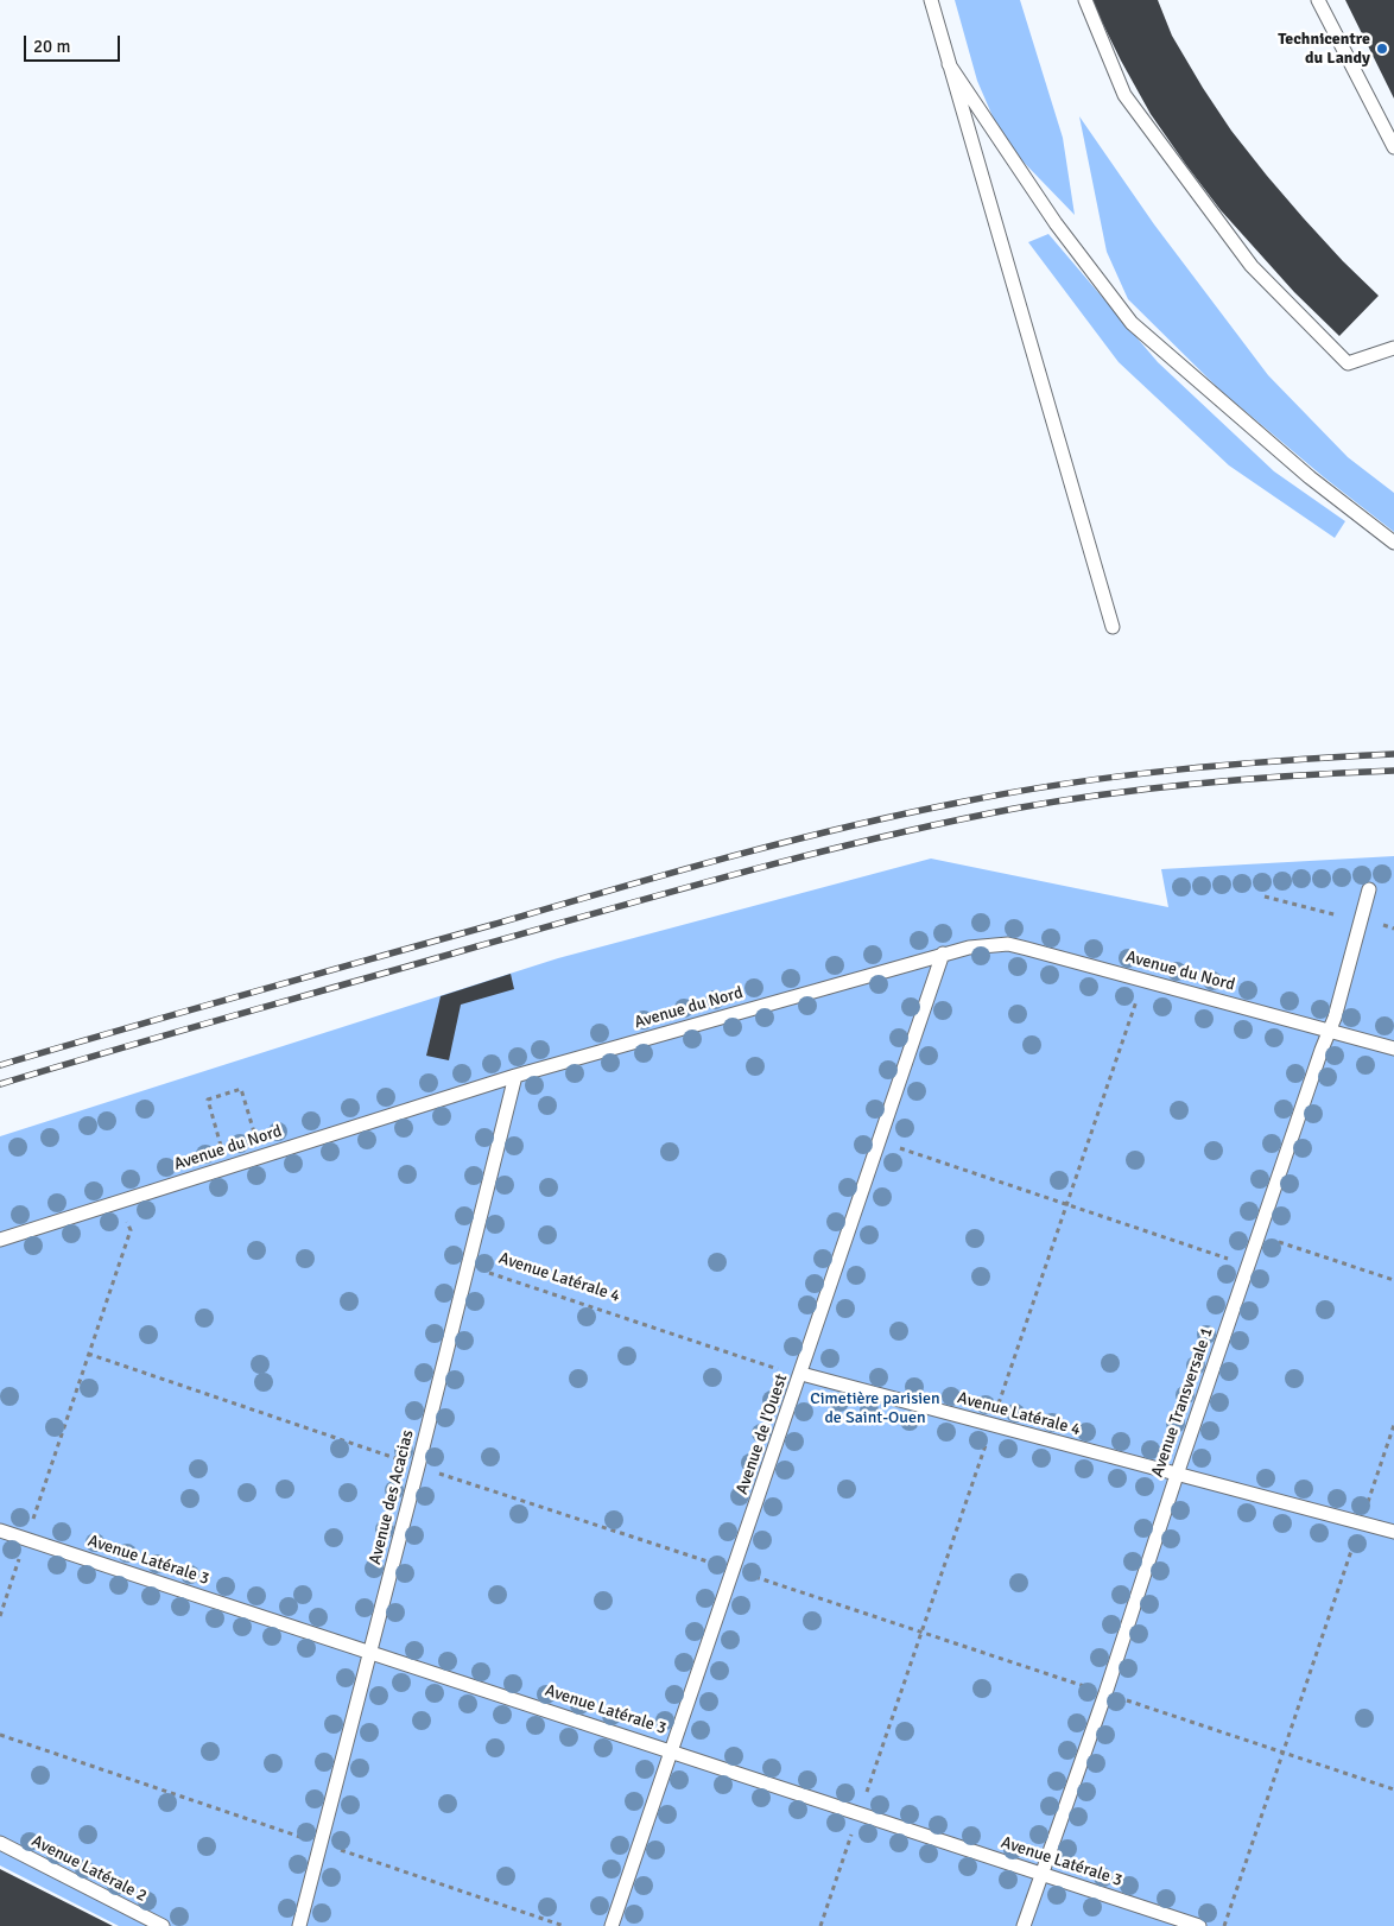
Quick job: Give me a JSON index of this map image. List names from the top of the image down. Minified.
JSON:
{"streets":{"lane":["Avenue du Nord","Avenue Latérale 4","Avenue Transversale 1","Avenue de l'Ouest","Avenue des Acacias","Avenue Latérale 3","Avenue Latérale 2"]},"crossings":[["Avenue du Nord","Avenue Transversale 1"],["Avenue du Nord","Avenue de l'Ouest"],["Avenue du Nord","Avenue des Acacias"],["Avenue Latérale 4","Avenue Transversale 1"],["Avenue Latérale 4","Avenue de l'Ouest"],["Avenue Latérale 4","Avenue des Acacias"],["Avenue Transversale 1","Avenue Latérale 3"],["Avenue de l'Ouest","Avenue Latérale 3"],["Avenue des Acacias","Avenue Latérale 3"]],"parks":["Cimetière parisien de Saint-Ouen"],"places":["Technicentre du Landy"],"scale_bar":"20 m"}
